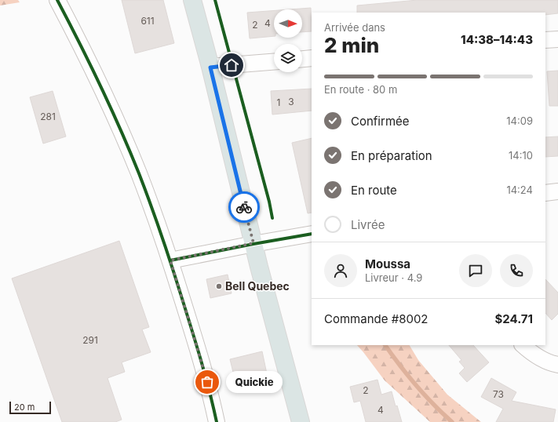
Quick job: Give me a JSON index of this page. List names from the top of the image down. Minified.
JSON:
{"places":["Bell Quebec","Quickie"],"house_numbers":["611","4","2","3","1","281","291","2","73","4"],"scale_bar":"20 m","north":"right","page":{"heading":["2 min","Arrivée dans","14:38–14:43"],"panel":["Moussa","Livreur · 4.9","Commande #8002","$24.71"],"bar":"En route · 80 m","list":[["Confirmée","14:09"],["En préparation","14:10"],["En route","14:24"],"Livrée"],"bubble":"Quickie","scale":"20 m"}}
